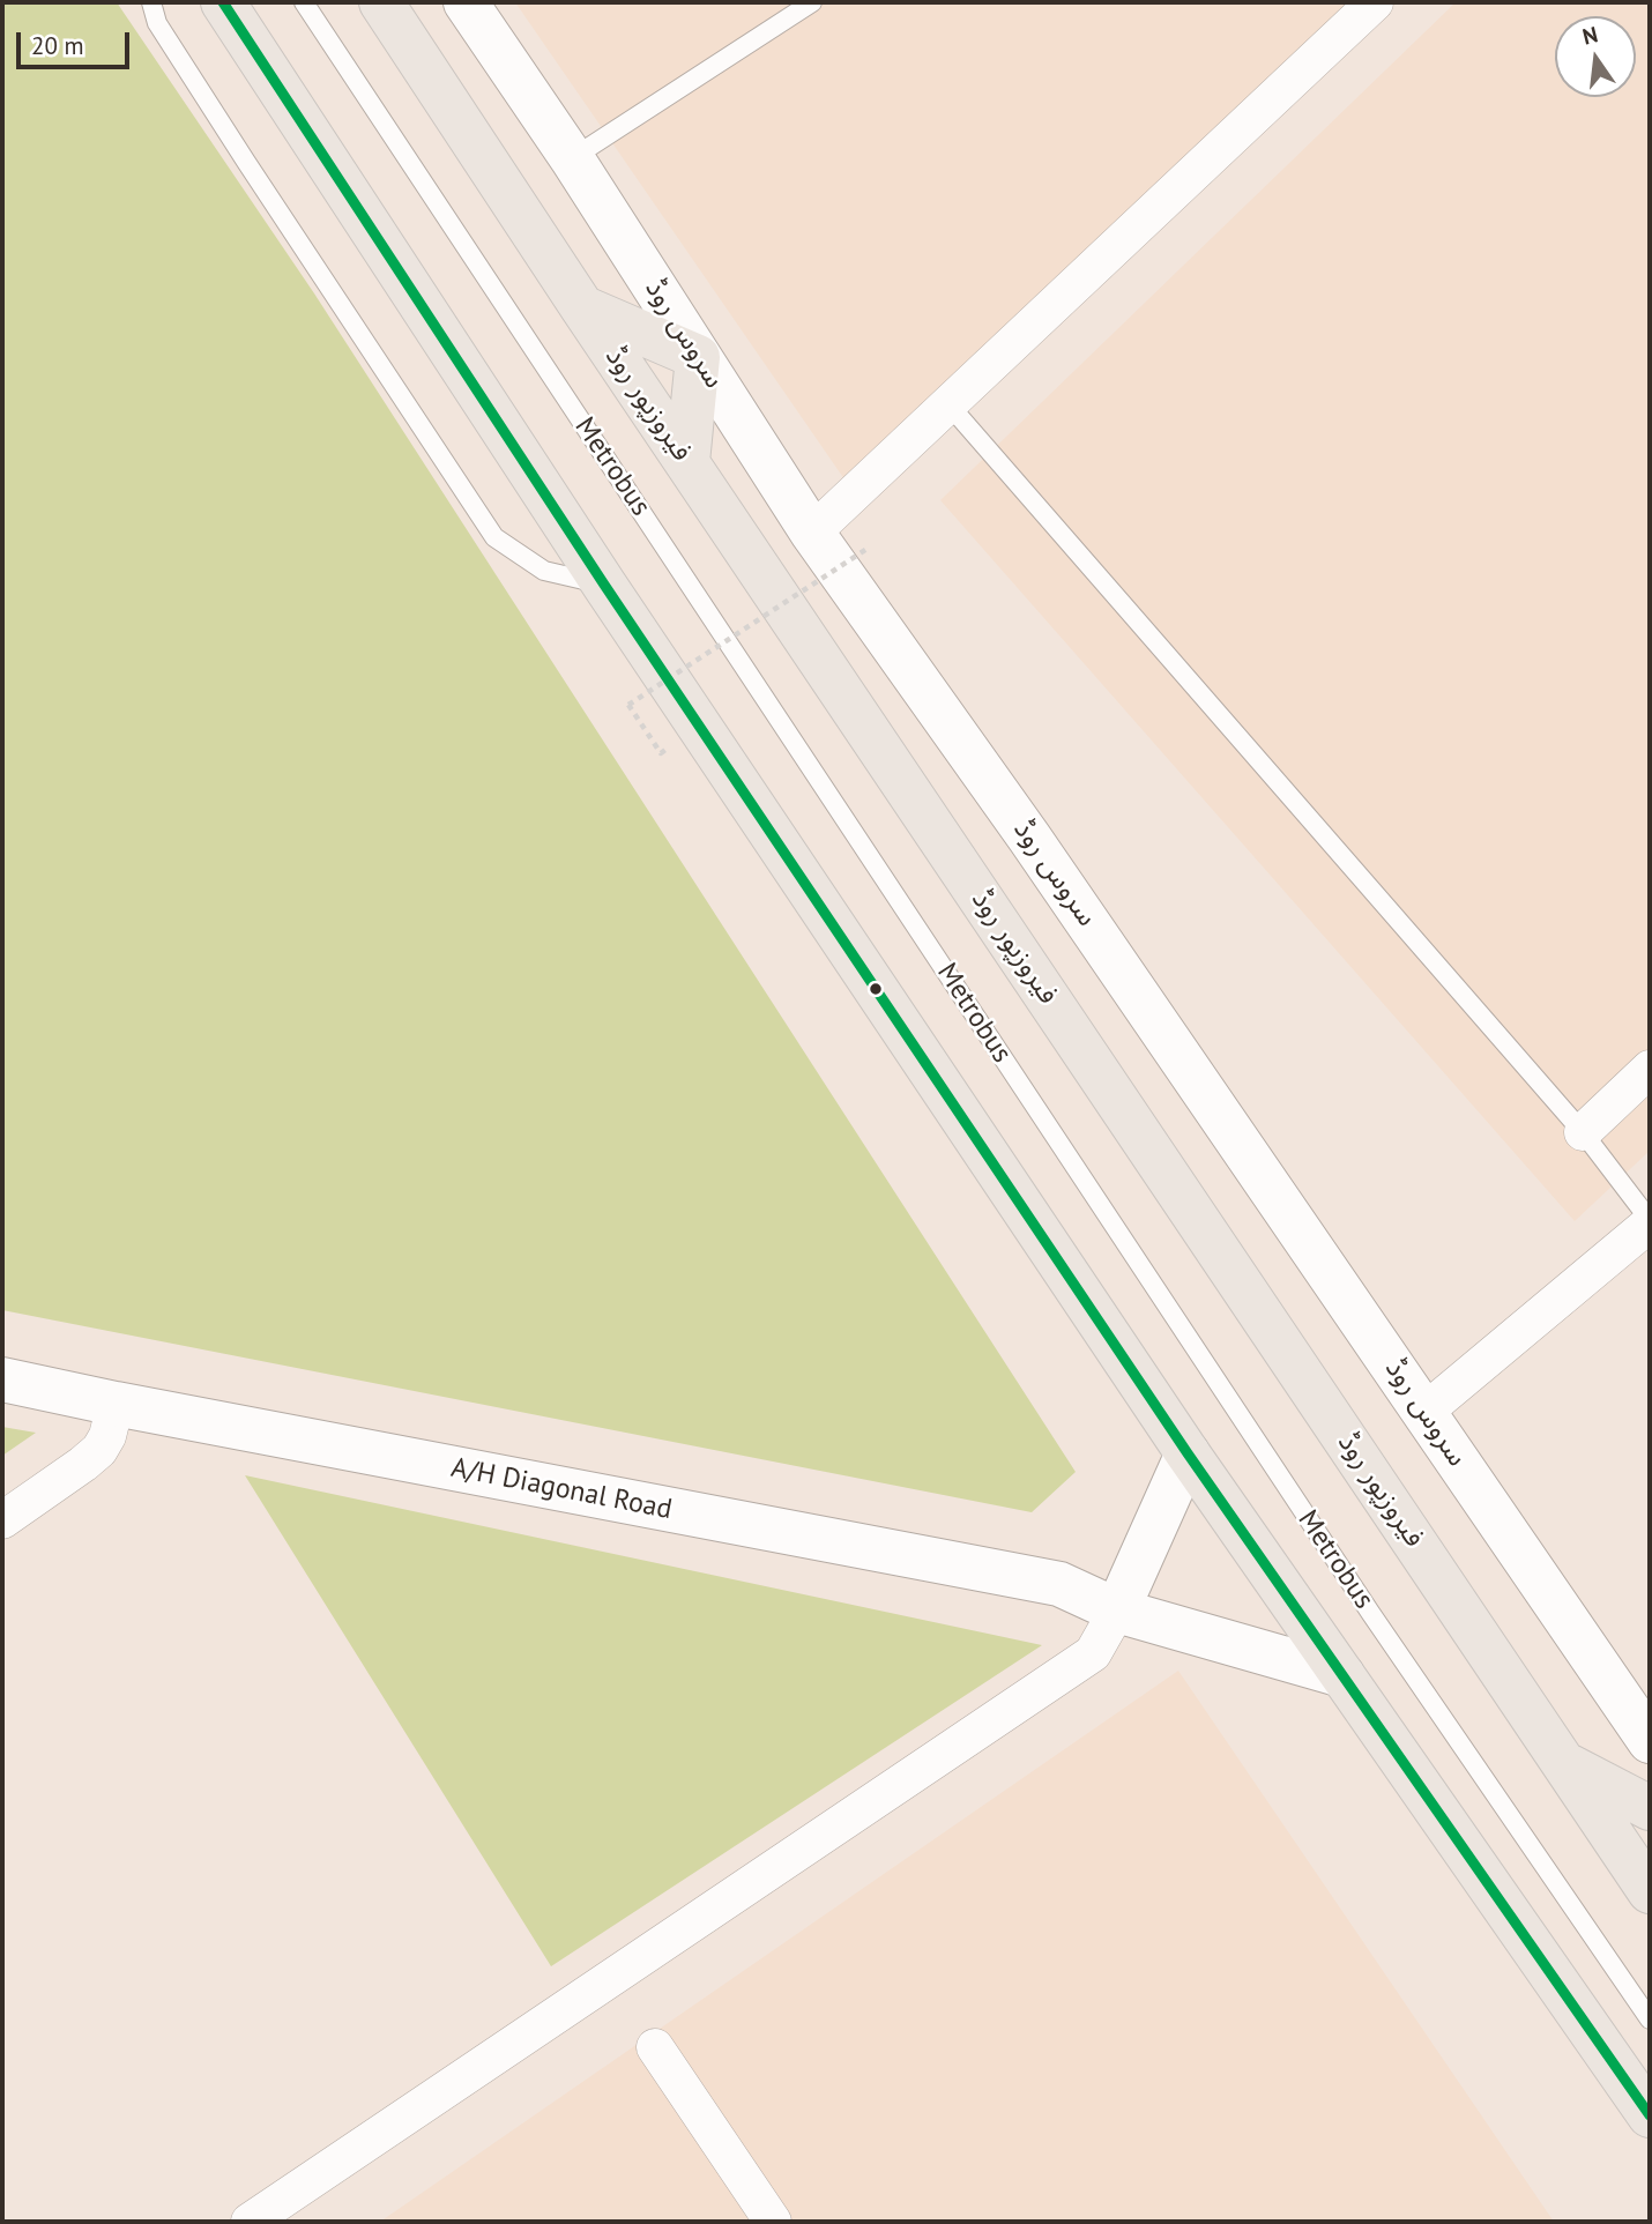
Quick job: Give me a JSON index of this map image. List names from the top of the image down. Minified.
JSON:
{"streets":{"main road":["فیروزپور روڈ"],"street":["سروس روڈ","A/H Diagonal Road"],"lane":["Metrobus"]},"scale_bar":"20 m","north":"top"}
